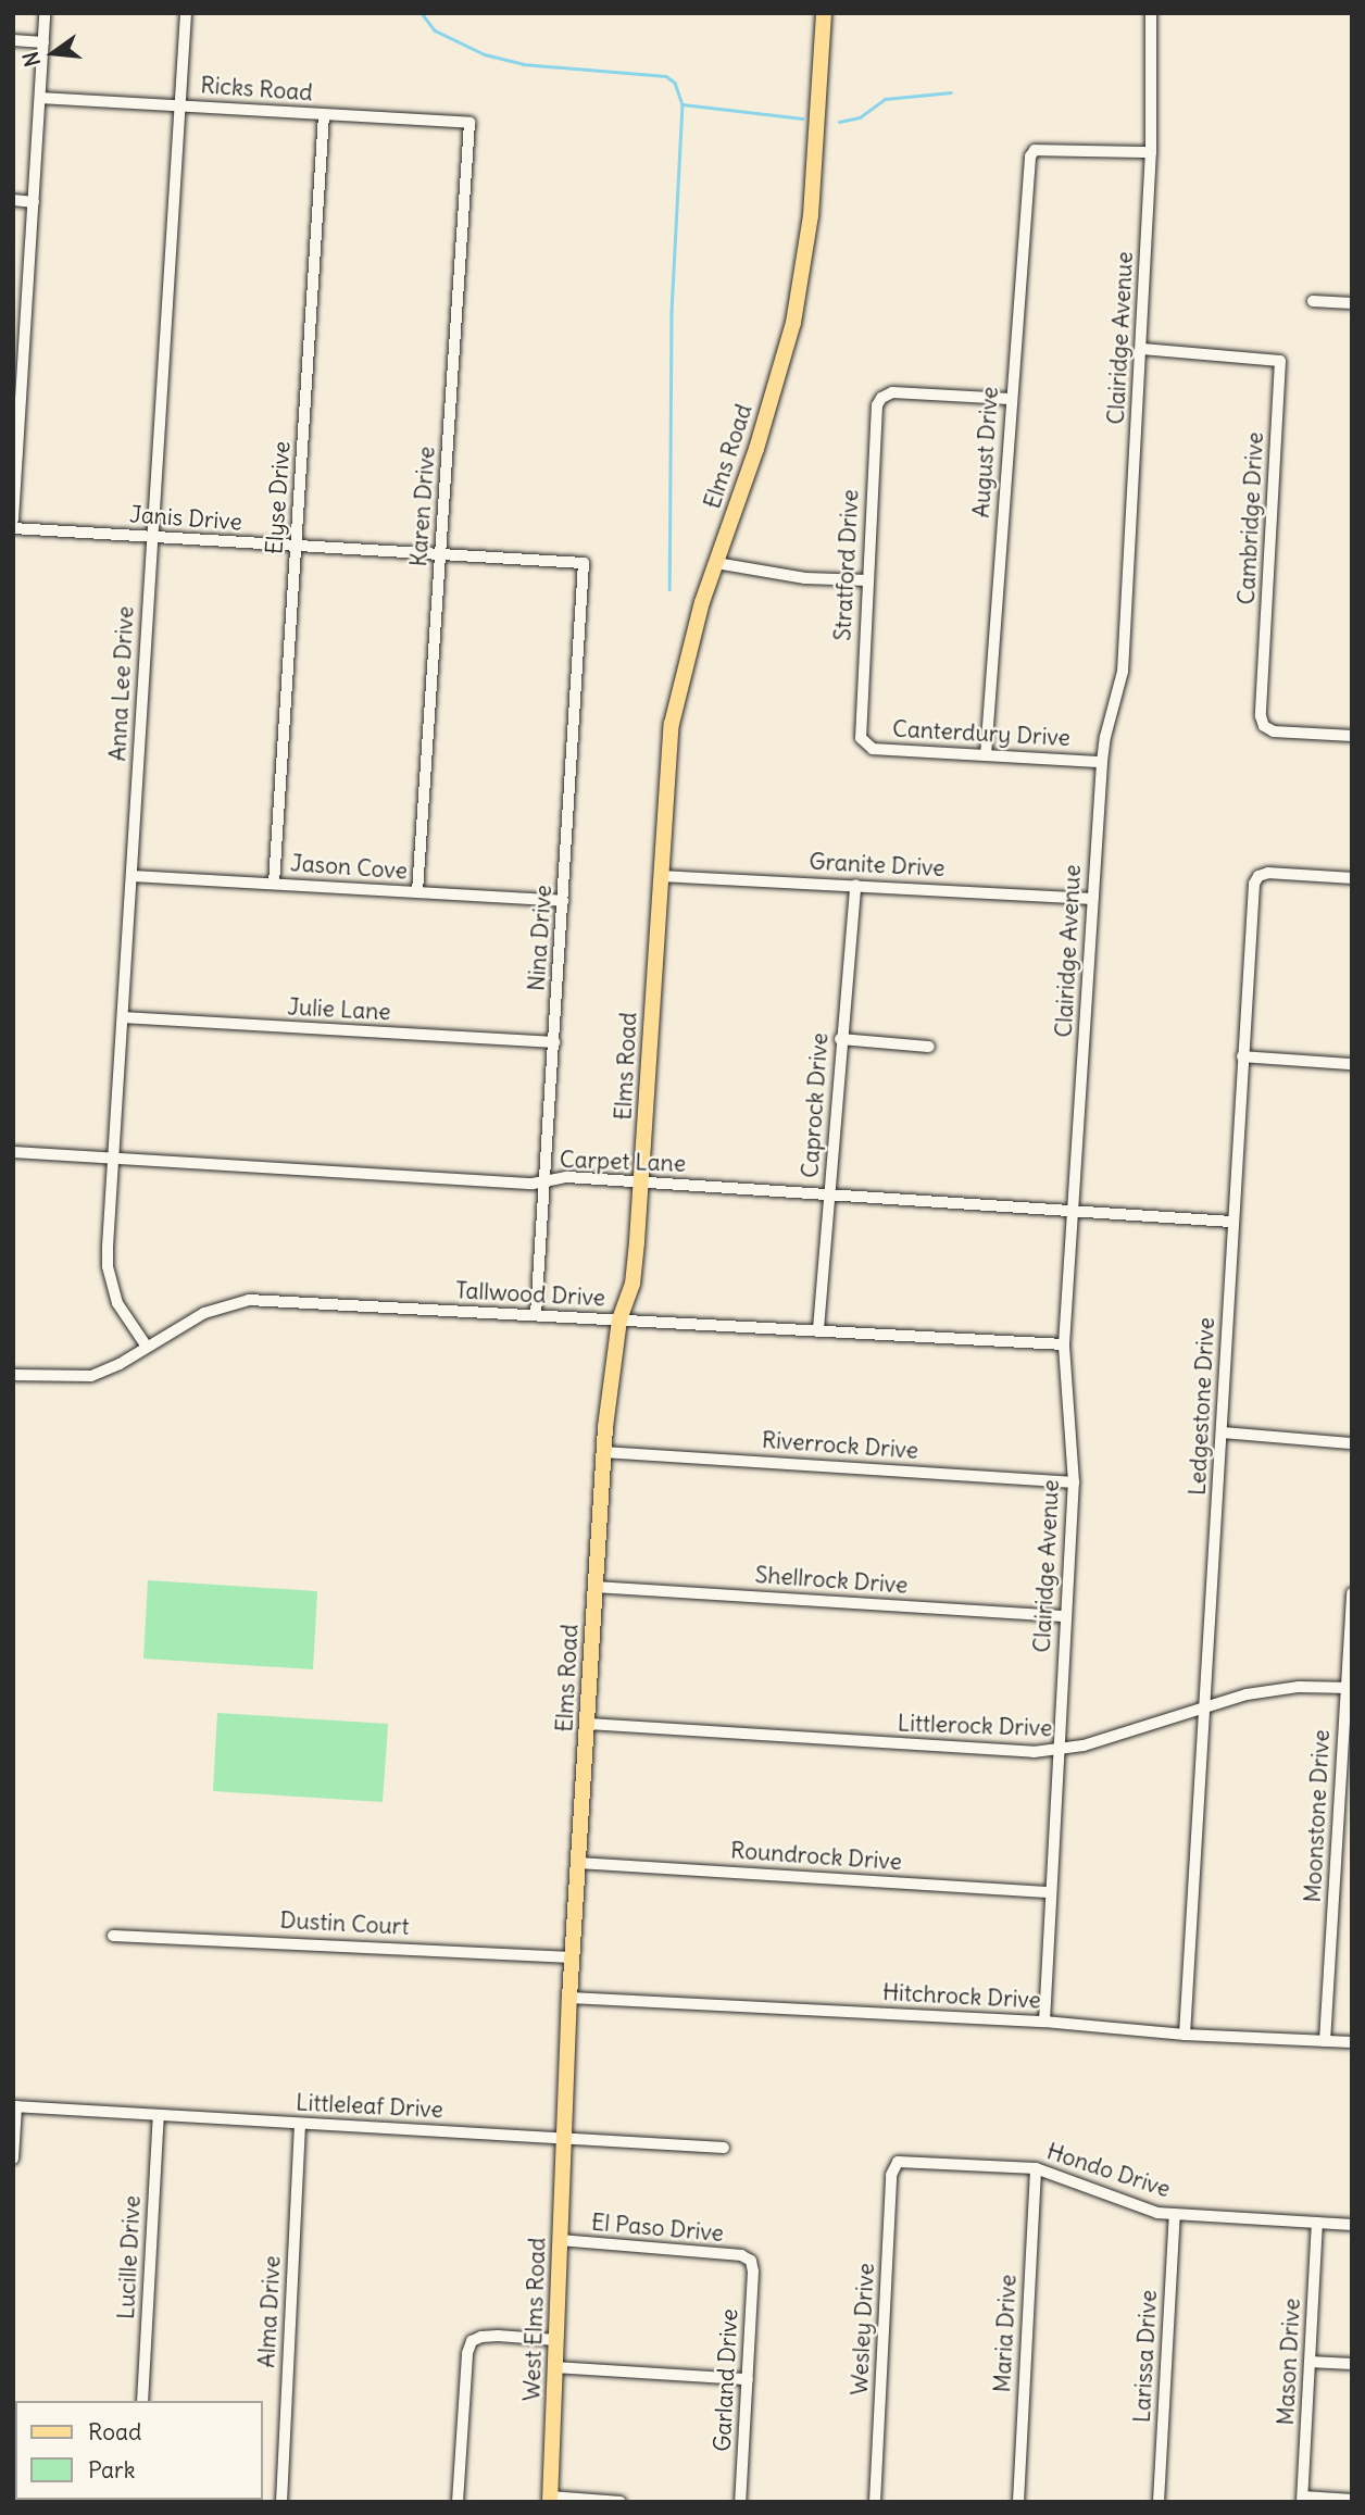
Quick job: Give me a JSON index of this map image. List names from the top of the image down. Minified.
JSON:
{"streets":{"main road":["Elms Road","West Elms Road"],"street":["Ricks Road","Clairidge Avenue","August Drive","Elyse Drive","Karen Drive","Janis Drive","Cambridge Drive","Stratford Drive","Anna Lee Drive","Canterdury Drive","Granite Drive","Jason Cove","Nina Drive","Julie Lane","Caprock Drive","Carpet Lane","Tallwood Drive","Ledgestone Drive","Riverrock Drive","Shellrock Drive","Littlerock Drive","Moonstone Drive","Roundrock Drive","Dustin Court","Hitchrock Drive","Littleleaf Drive","Hondo Drive","El Paso Drive","Lucille Drive","Alma Drive","Wesley Drive","Maria Drive","Larissa Drive","Mason Drive","Garland Drive"]},"crossings":[["Ricks Road","Elyse Drive"],["Ricks Road","Karen Drive"],["Ricks Road","Anna Lee Drive"],["Clairidge Avenue","August Drive"],["Clairidge Avenue","Cambridge Drive"],["Clairidge Avenue","Canterdury Drive"],["Clairidge Avenue","Granite Drive"],["Clairidge Avenue","Carpet Lane"],["Clairidge Avenue","Tallwood Drive"],["Clairidge Avenue","Riverrock Drive"],["Clairidge Avenue","Shellrock Drive"],["Clairidge Avenue","Littlerock Drive"],["Clairidge Avenue","Roundrock Drive"],["August Drive","Stratford Drive"],["August Drive","Canterdury Drive"],["Elms Road","Granite Drive"],["Elms Road","Carpet Lane"],["Elms Road","Tallwood Drive"],["Elms Road","Riverrock Drive"],["Elms Road","Shellrock Drive"],["Elms Road","Littlerock Drive"],["Elms Road","Roundrock Drive"],["Elms Road","Dustin Court"],["Elms Road","Hitchrock Drive"],["Elms Road","Littleleaf Drive"],["Elms Road","West Elms Road"],["Elyse Drive","Janis Drive"],["Elyse Drive","Jason Cove"],["Karen Drive","Janis Drive"],["Karen Drive","Jason Cove"],["Janis Drive","Anna Lee Drive"],["Janis Drive","Nina Drive"],["Stratford Drive","Canterdury Drive"],["Anna Lee Drive","Jason Cove"],["Anna Lee Drive","Julie Lane"],["Anna Lee Drive","Carpet Lane"],["Anna Lee Drive","Tallwood Drive"],["Granite Drive","Caprock Drive"],["Jason Cove","Nina Drive"],["Nina Drive","Julie Lane"],["Nina Drive","Carpet Lane"],["Nina Drive","Tallwood Drive"],["Caprock Drive","Carpet Lane"],["Caprock Drive","Tallwood Drive"],["Carpet Lane","Ledgestone Drive"],["Ledgestone Drive","Littlerock Drive"],["Ledgestone Drive","Hitchrock Drive"],["Littlerock Drive","Moonstone Drive"],["Moonstone Drive","Hitchrock Drive"],["Littleleaf Drive","Lucille Drive"],["Littleleaf Drive","Alma Drive"],["Littleleaf Drive","West Elms Road"],["Hondo Drive","Wesley Drive"],["Hondo Drive","Maria Drive"],["Hondo Drive","Larissa Drive"],["Hondo Drive","Mason Drive"],["El Paso Drive","West Elms Road"],["El Paso Drive","Garland Drive"]],"legend":["Road","Park"],"north":"left"}
